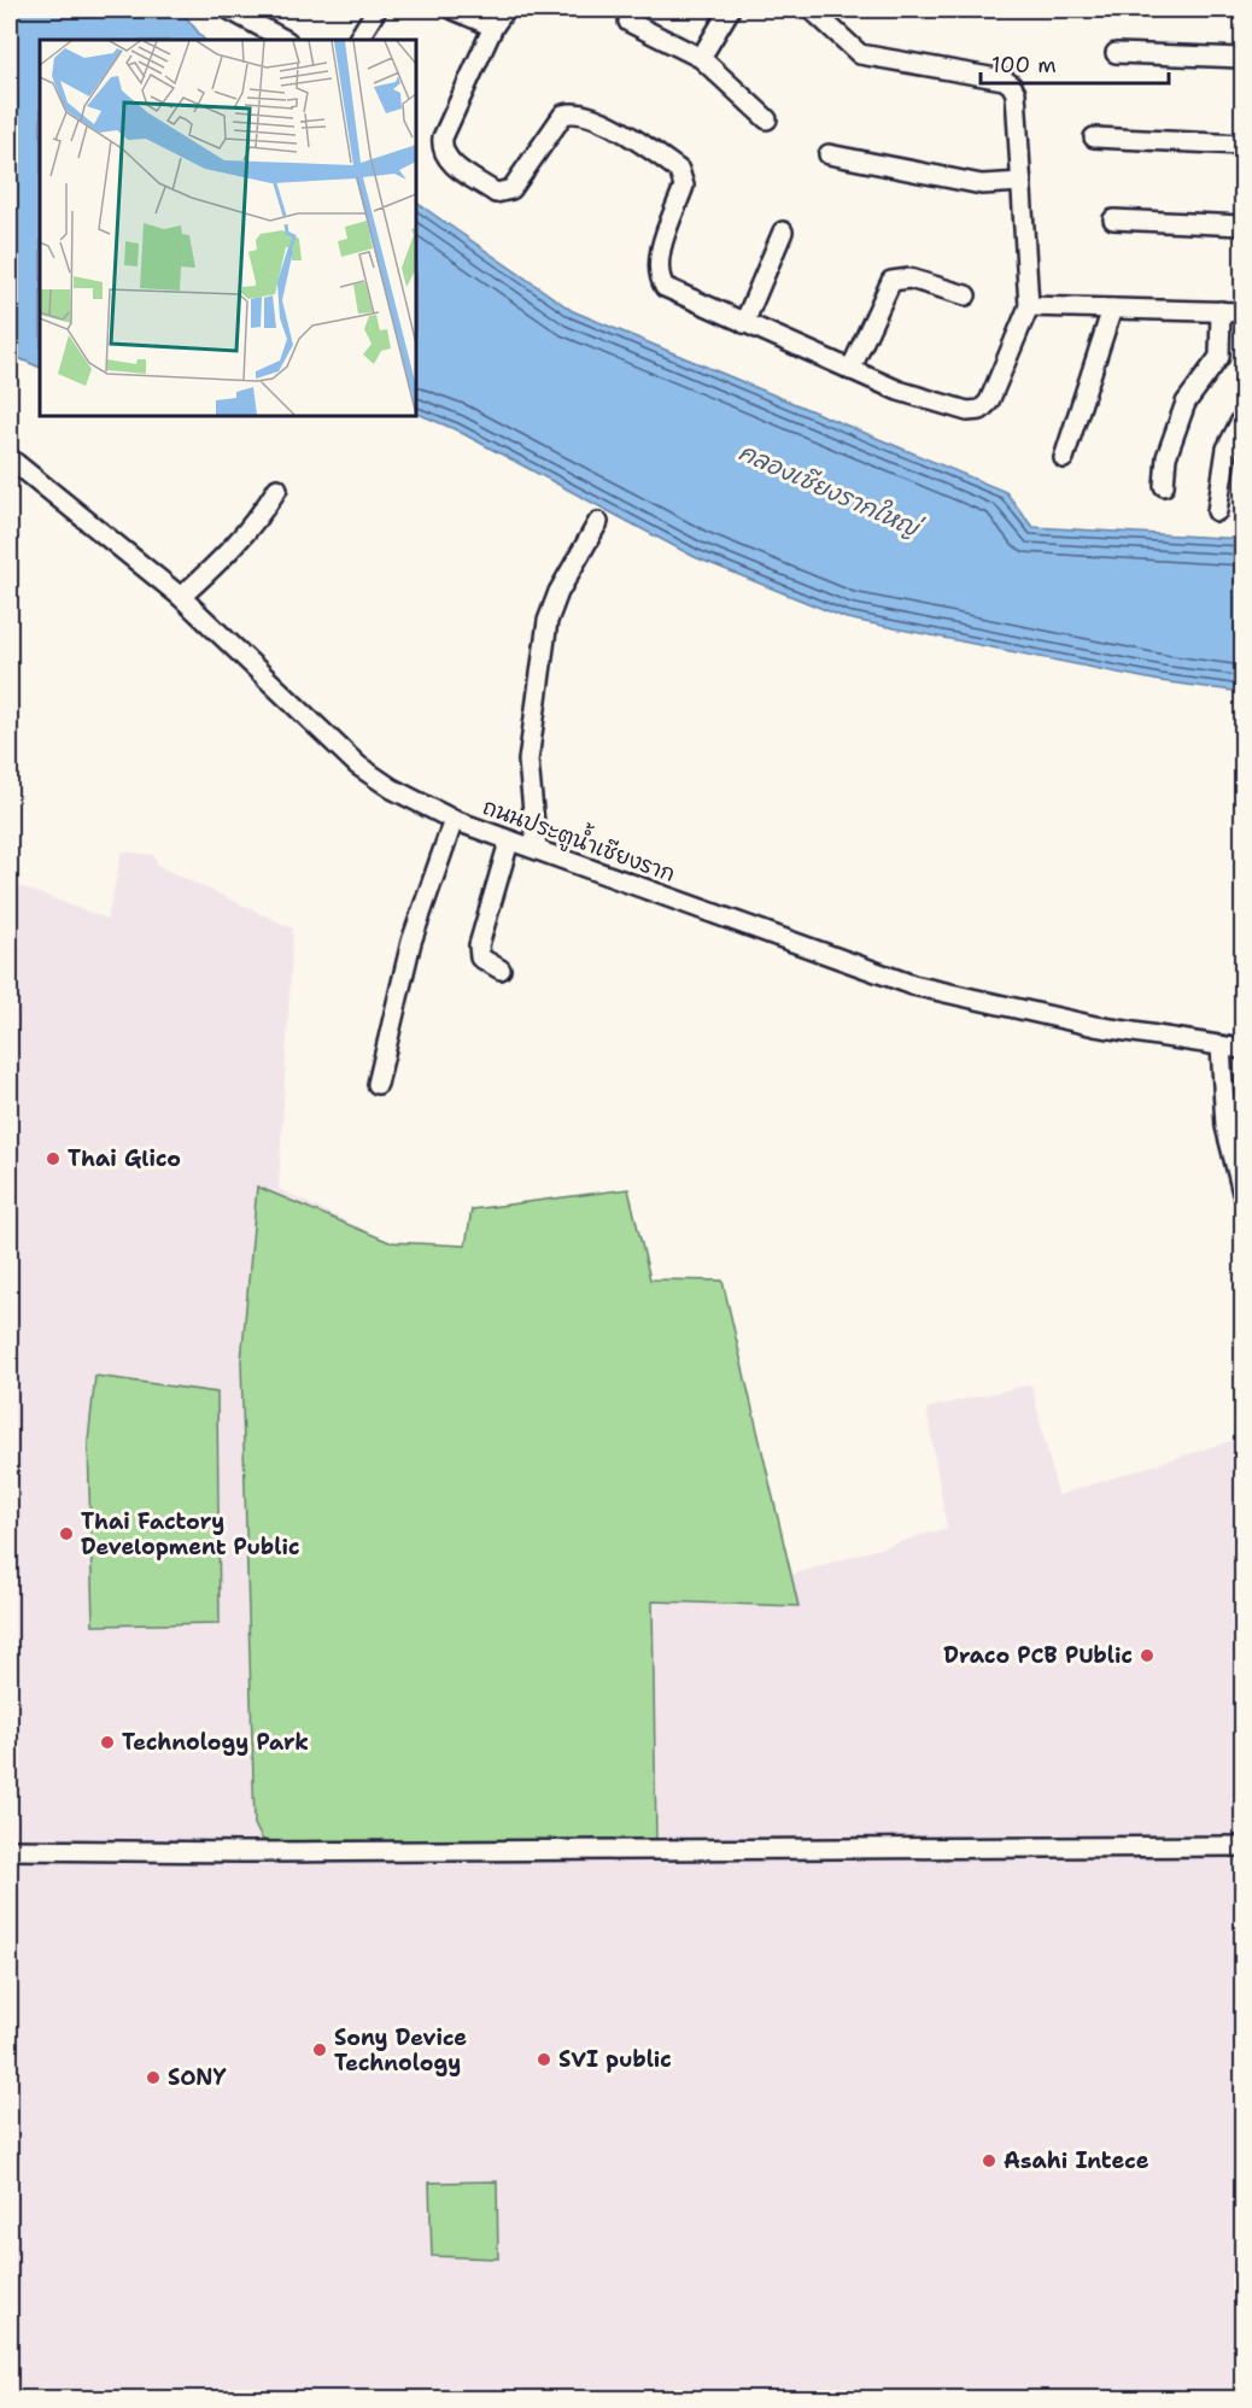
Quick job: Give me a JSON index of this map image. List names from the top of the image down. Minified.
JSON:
{"streets":{"street":["ถนนประตูน้ำเชียงราก"]},"water":["คลองเชียงรากใหญ่"],"places":["Thai Glico","Thai Factory Development Public","Draco PCB PUblic","Technology Park","Sony Device Technology","SVI public","SONY","Asahi Intece"],"scale_bar":"100 m"}
